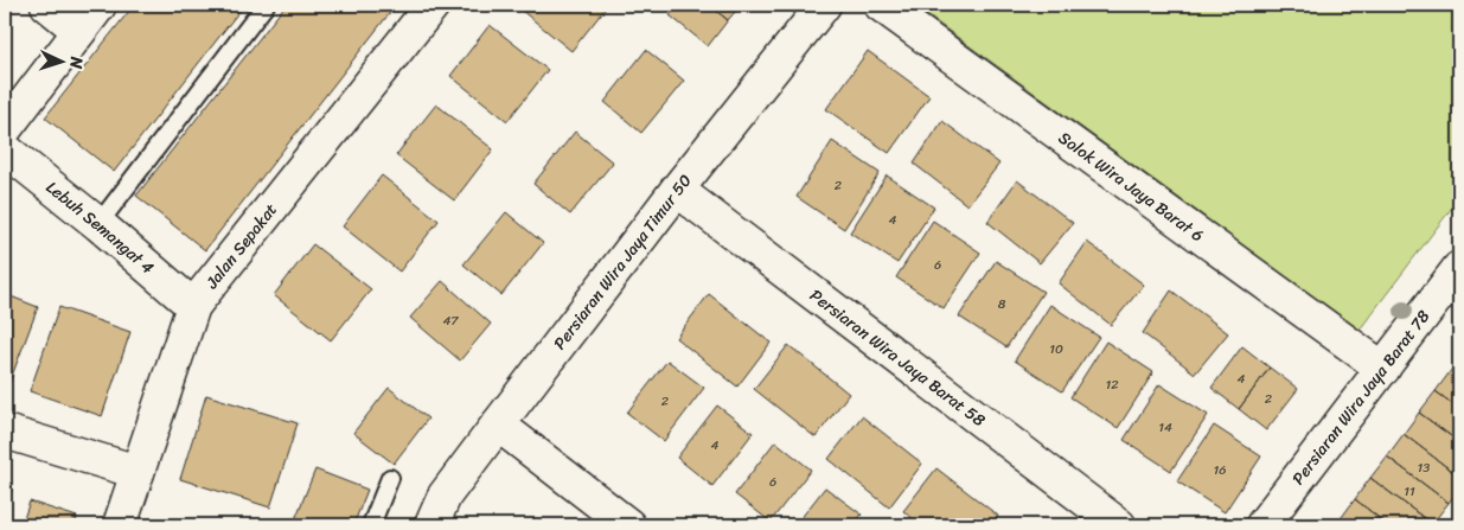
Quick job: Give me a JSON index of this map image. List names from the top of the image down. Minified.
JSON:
{"streets":{"street":["Solok Wira Jaya Barat 6","Lebuh Semangat 4","Jalan Sepakat","Persiaran Wira Jaya Timur 50","Persiaran Wira Jaya Barat 58","Persiaran Wira Jaya Barat 78"]},"crossings":[["Solok Wira Jaya Barat 6","Persiaran Wira Jaya Barat 78"],["Lebuh Semangat 4","Jalan Sepakat"],["Persiaran Wira Jaya Timur 50","Persiaran Wira Jaya Barat 58"]],"house_numbers":["2","4","6","8","47","10","4","12","2","2","14","4","13","16","6","11"],"north":"right"}
